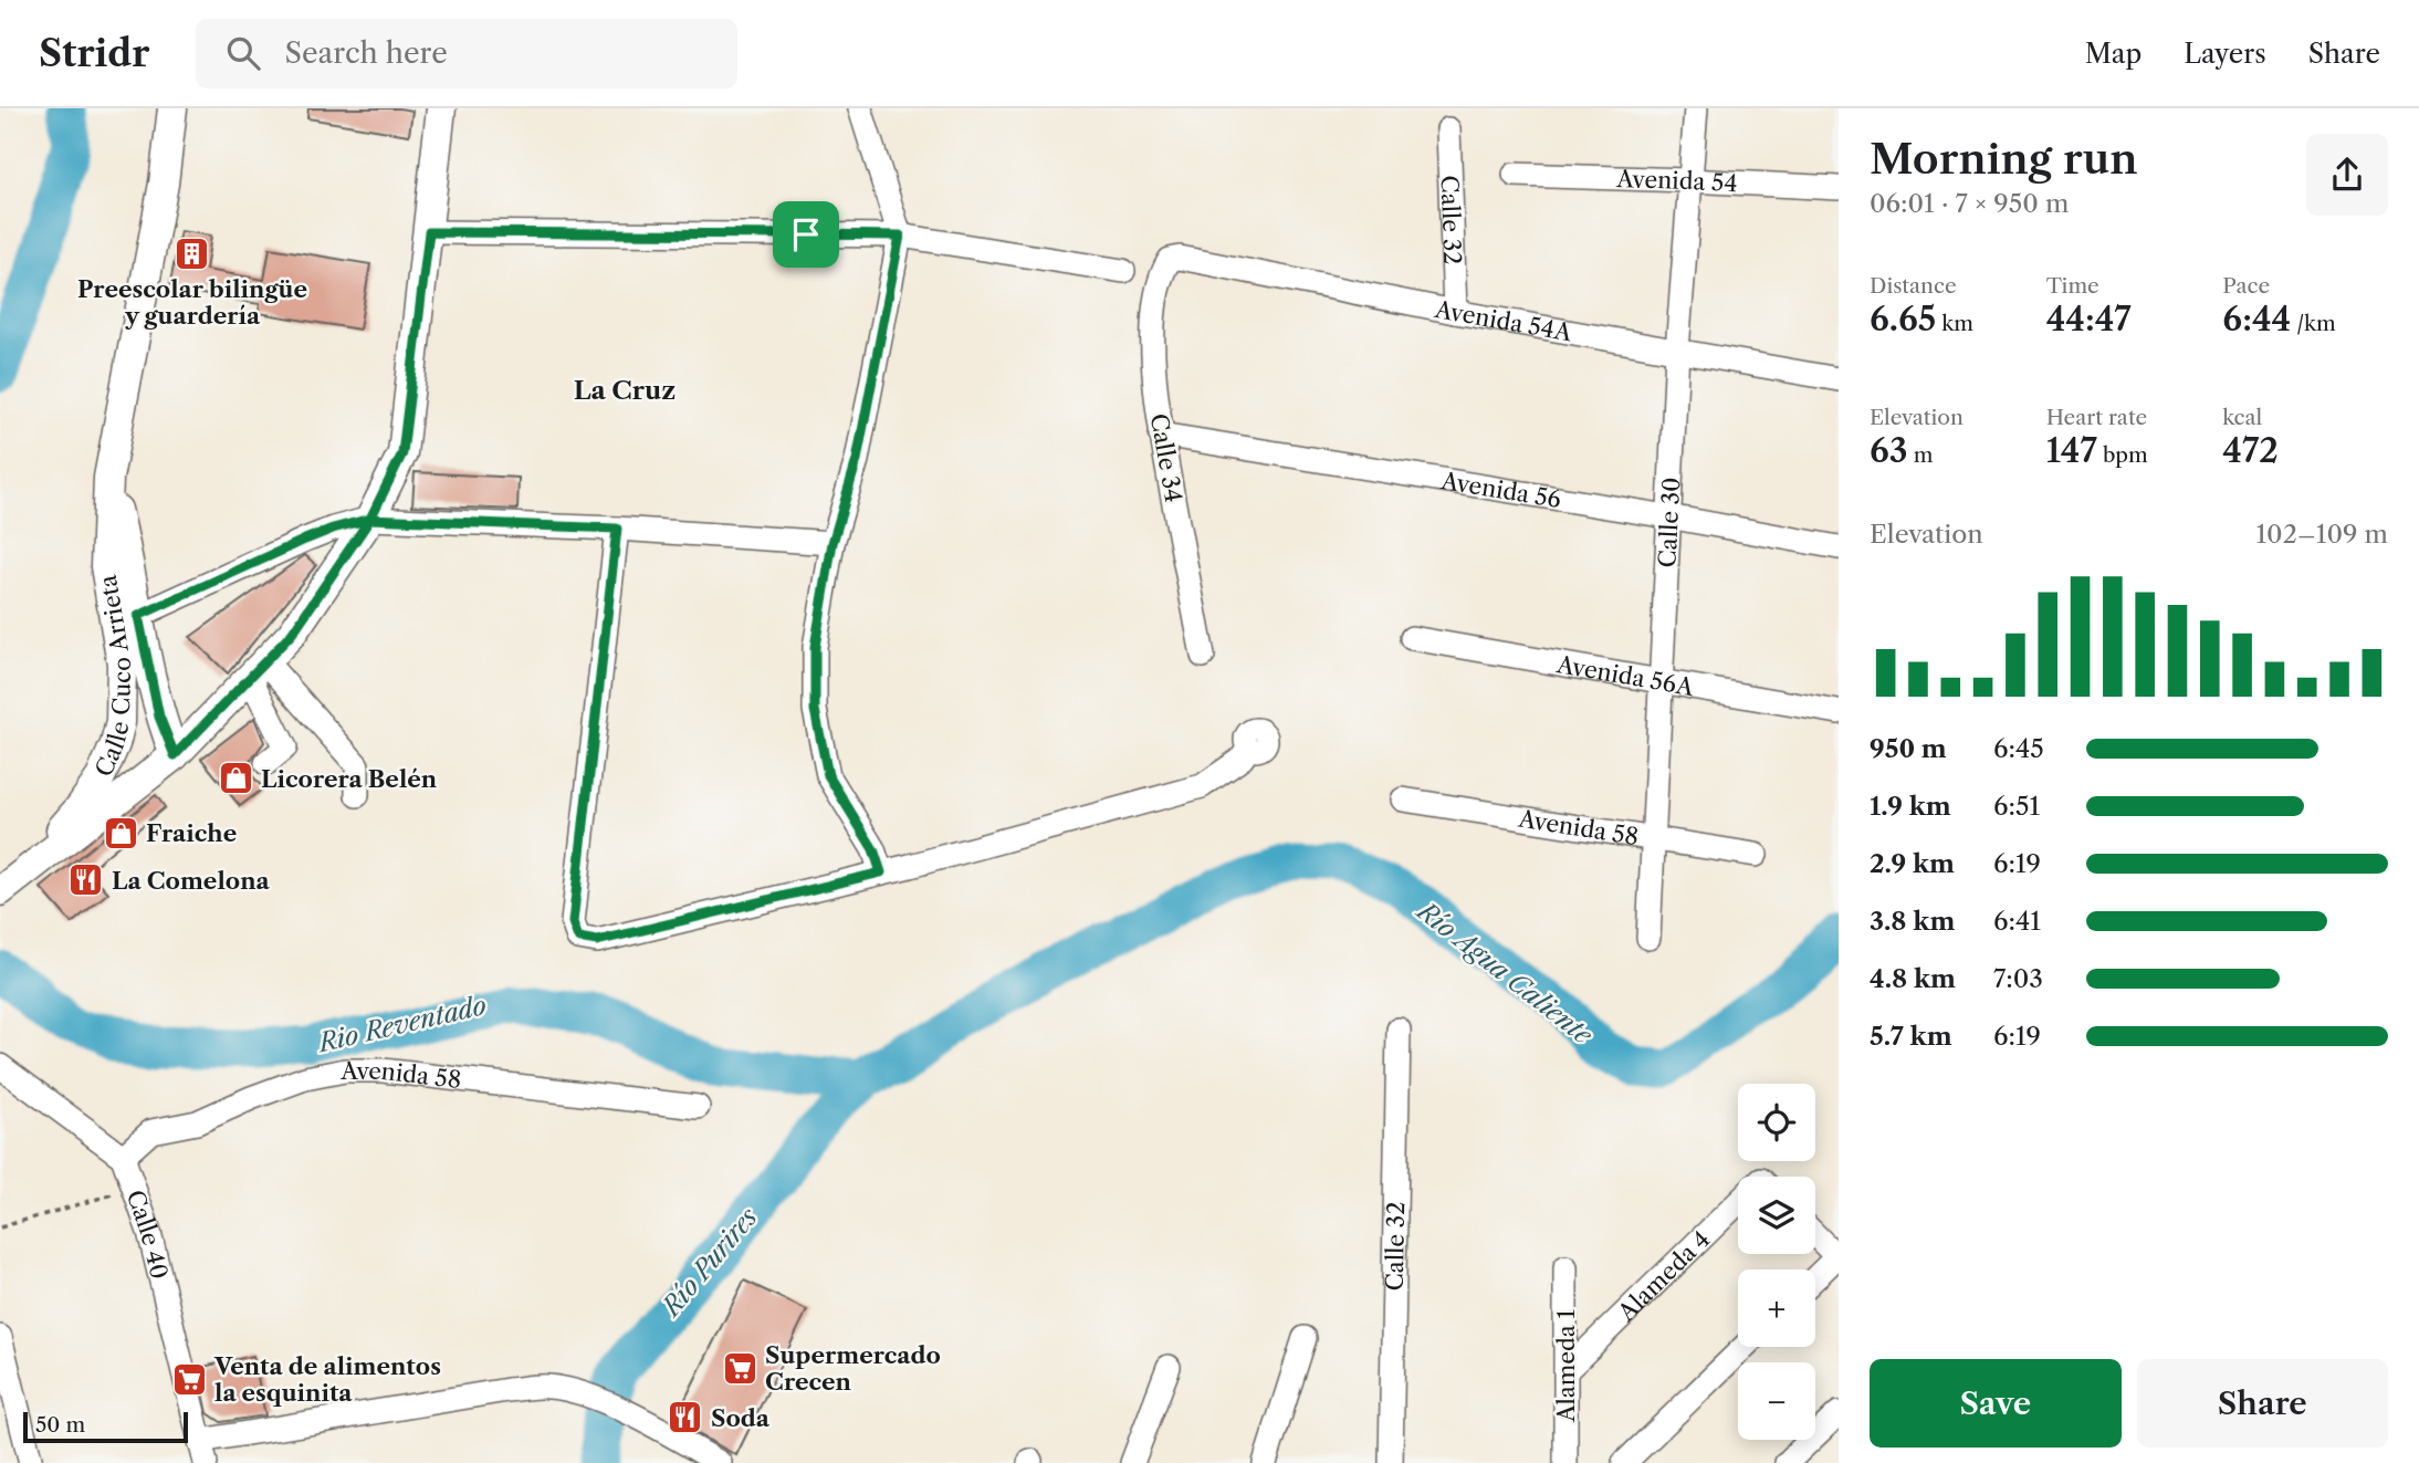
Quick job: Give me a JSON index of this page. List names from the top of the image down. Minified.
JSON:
{"streets":{"main road":["Calle Cuco Arrieta"],"street":["Avenida 54","Calle 32","Avenida 54A","Calle 34","Avenida 56","Calle 30","Avenida 56A","Avenida 58","Calle 40","Alameda 4","Alameda 1"]},"crossings":[["Avenida 54","Calle 30"],["Calle 32","Avenida 54A"],["Avenida 54A","Calle 34"],["Avenida 54A","Calle 30"],["Calle 34","Avenida 56"],["Avenida 56","Calle 30"],["Calle 30","Avenida 56A"],["Calle 30","Avenida 58"],["Avenida 58","Calle 40"],["Alameda 4","Alameda 1"]],"districts":["La Cruz"],"water":["Río Agua Caliente","Rio Reventado","Río Purires"],"places":{"building":["Preescolar bilingüe y guardería"],"shop":["Licorera Belén","Fraiche"],"restaurant":["La Comelona","Soda"],"supermarket":["Supermercado Crecen","Venta de alimentos la esquinita"]},"scale_bar":"50 m","page":{"header":"Stridr","search":"Search here","nav":["Map","Layers","Share"],"heading":["Morning run","06:01 · 7 × 950 m"],"stats":[["Distance","6.65 km"],["Time","44:47"],["Pace","6:44 /km"],["Elevation","63 m"],["Heart rate","147 bpm"],["kcal","472"]],"chart":["Elevation","102–109 m"],"list":[{"name":"950 m","note":"6:45"},{"name":"1.9 km","note":"6:51"},{"name":"2.9 km","note":"6:19"},{"name":"3.8 km","note":"6:41"},{"name":"4.8 km","note":"7:03"},{"name":"5.7 km","note":"6:19"}],"map_buttons":["+","−"],"buttons":["Save","Share"],"scale":"50 m"}}
